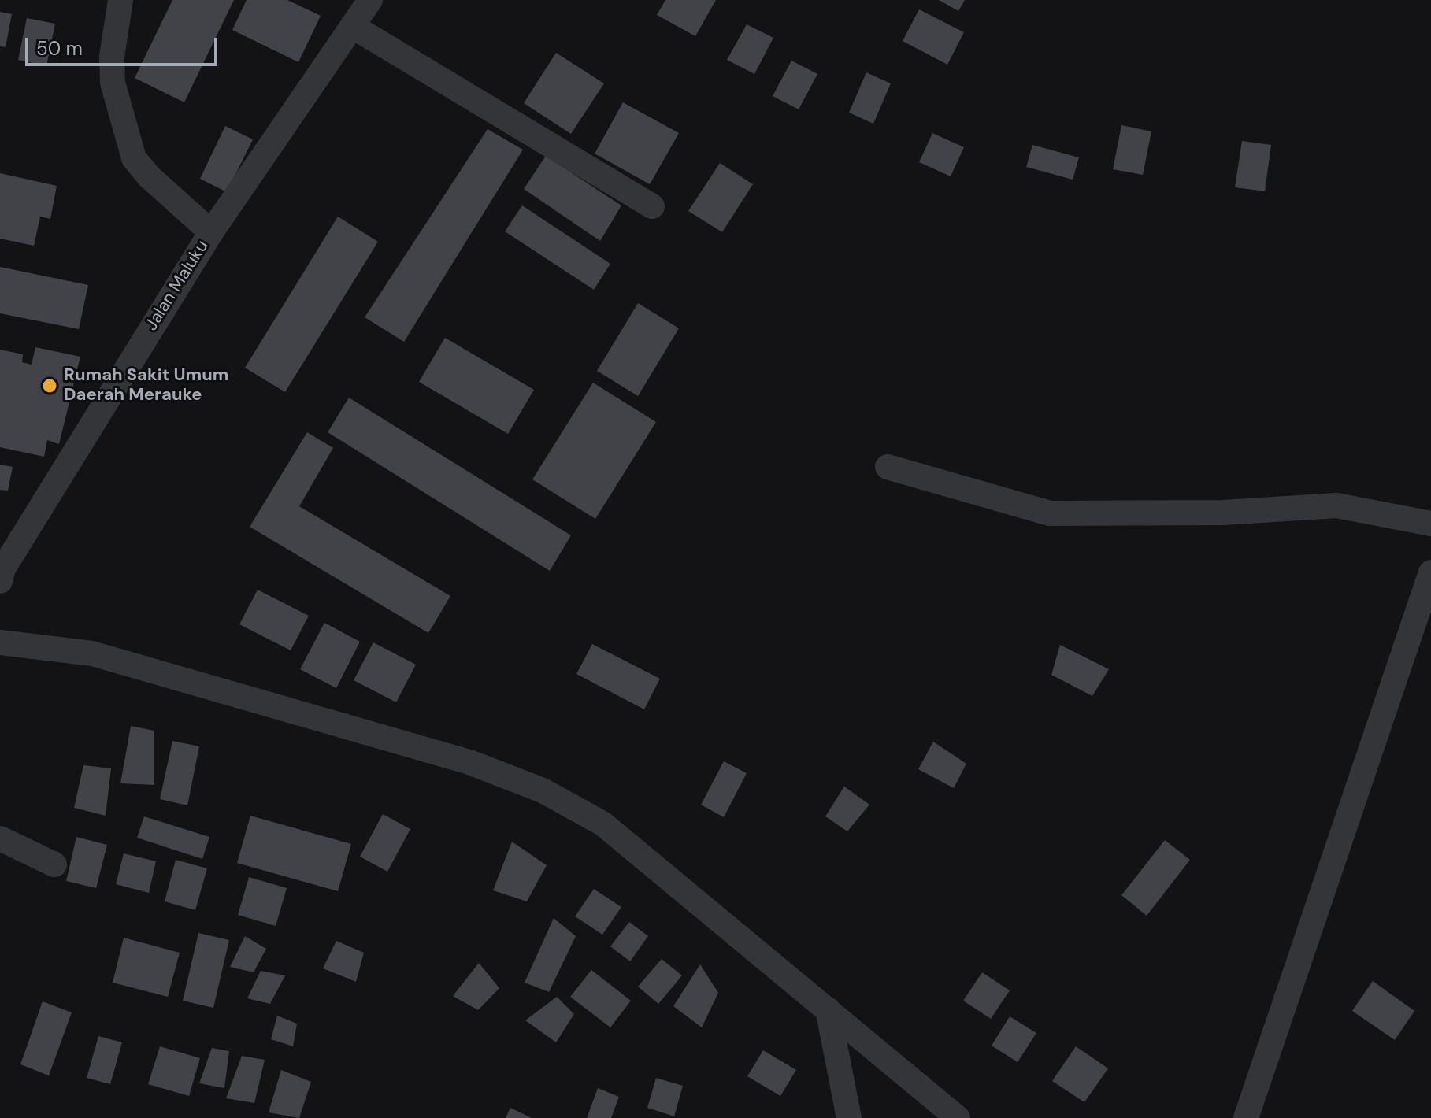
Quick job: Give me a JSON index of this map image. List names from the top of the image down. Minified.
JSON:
{"streets":{"street":["Jalan Maluku"]},"places":["Rumah Sakit Umum Daerah Merauke"],"scale_bar":"50 m"}
